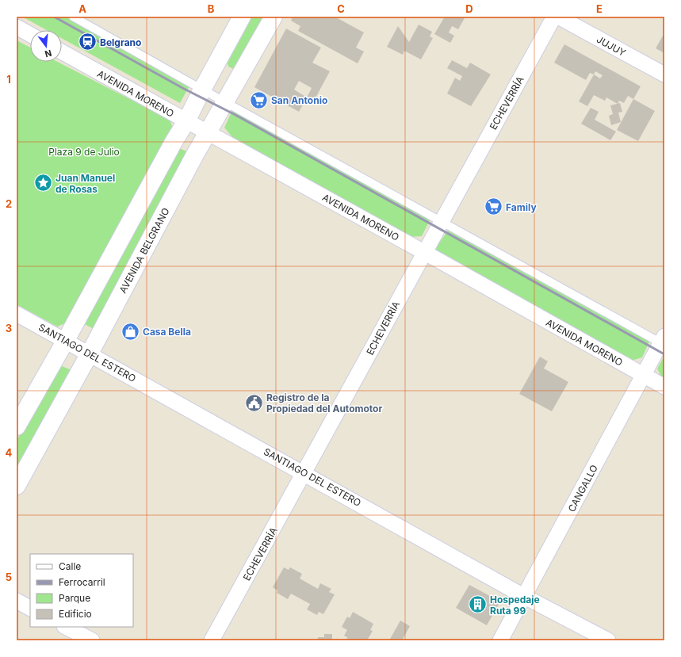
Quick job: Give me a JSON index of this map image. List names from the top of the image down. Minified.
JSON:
{"streets":{"main road":["AVENIDA BELGRANO"],"street":["JUJUY","AVENIDA MORENO","ECHEVERRÍA","SANTIAGO DEL ESTERO","CANGALLO"]},"crossings":[["AVENIDA MORENO","ECHEVERRÍA"],["AVENIDA MORENO","AVENIDA BELGRANO"],["AVENIDA MORENO","CANGALLO"],["ECHEVERRÍA","SANTIAGO DEL ESTERO"],["AVENIDA BELGRANO","SANTIAGO DEL ESTERO"],["SANTIAGO DEL ESTERO","CANGALLO"]],"parks":["Plaza 9 de Julio"],"places":{"station":["Belgrano"],"supermarket":["San Antonio","Family"],"place":["Juan Manuel de Rosas"],"shop":["Casa Bella"],"public building":["Registro de la Propiedad del Automotor"],"building":["Hospedaje Ruta 99"]},"legend":["Calle","Ferrocarril","Parque","Edificio"],"north":"bottom","grid":{"columns":["A","B","C","D","E"],"rows":["1","2","3","4","5"]}}
